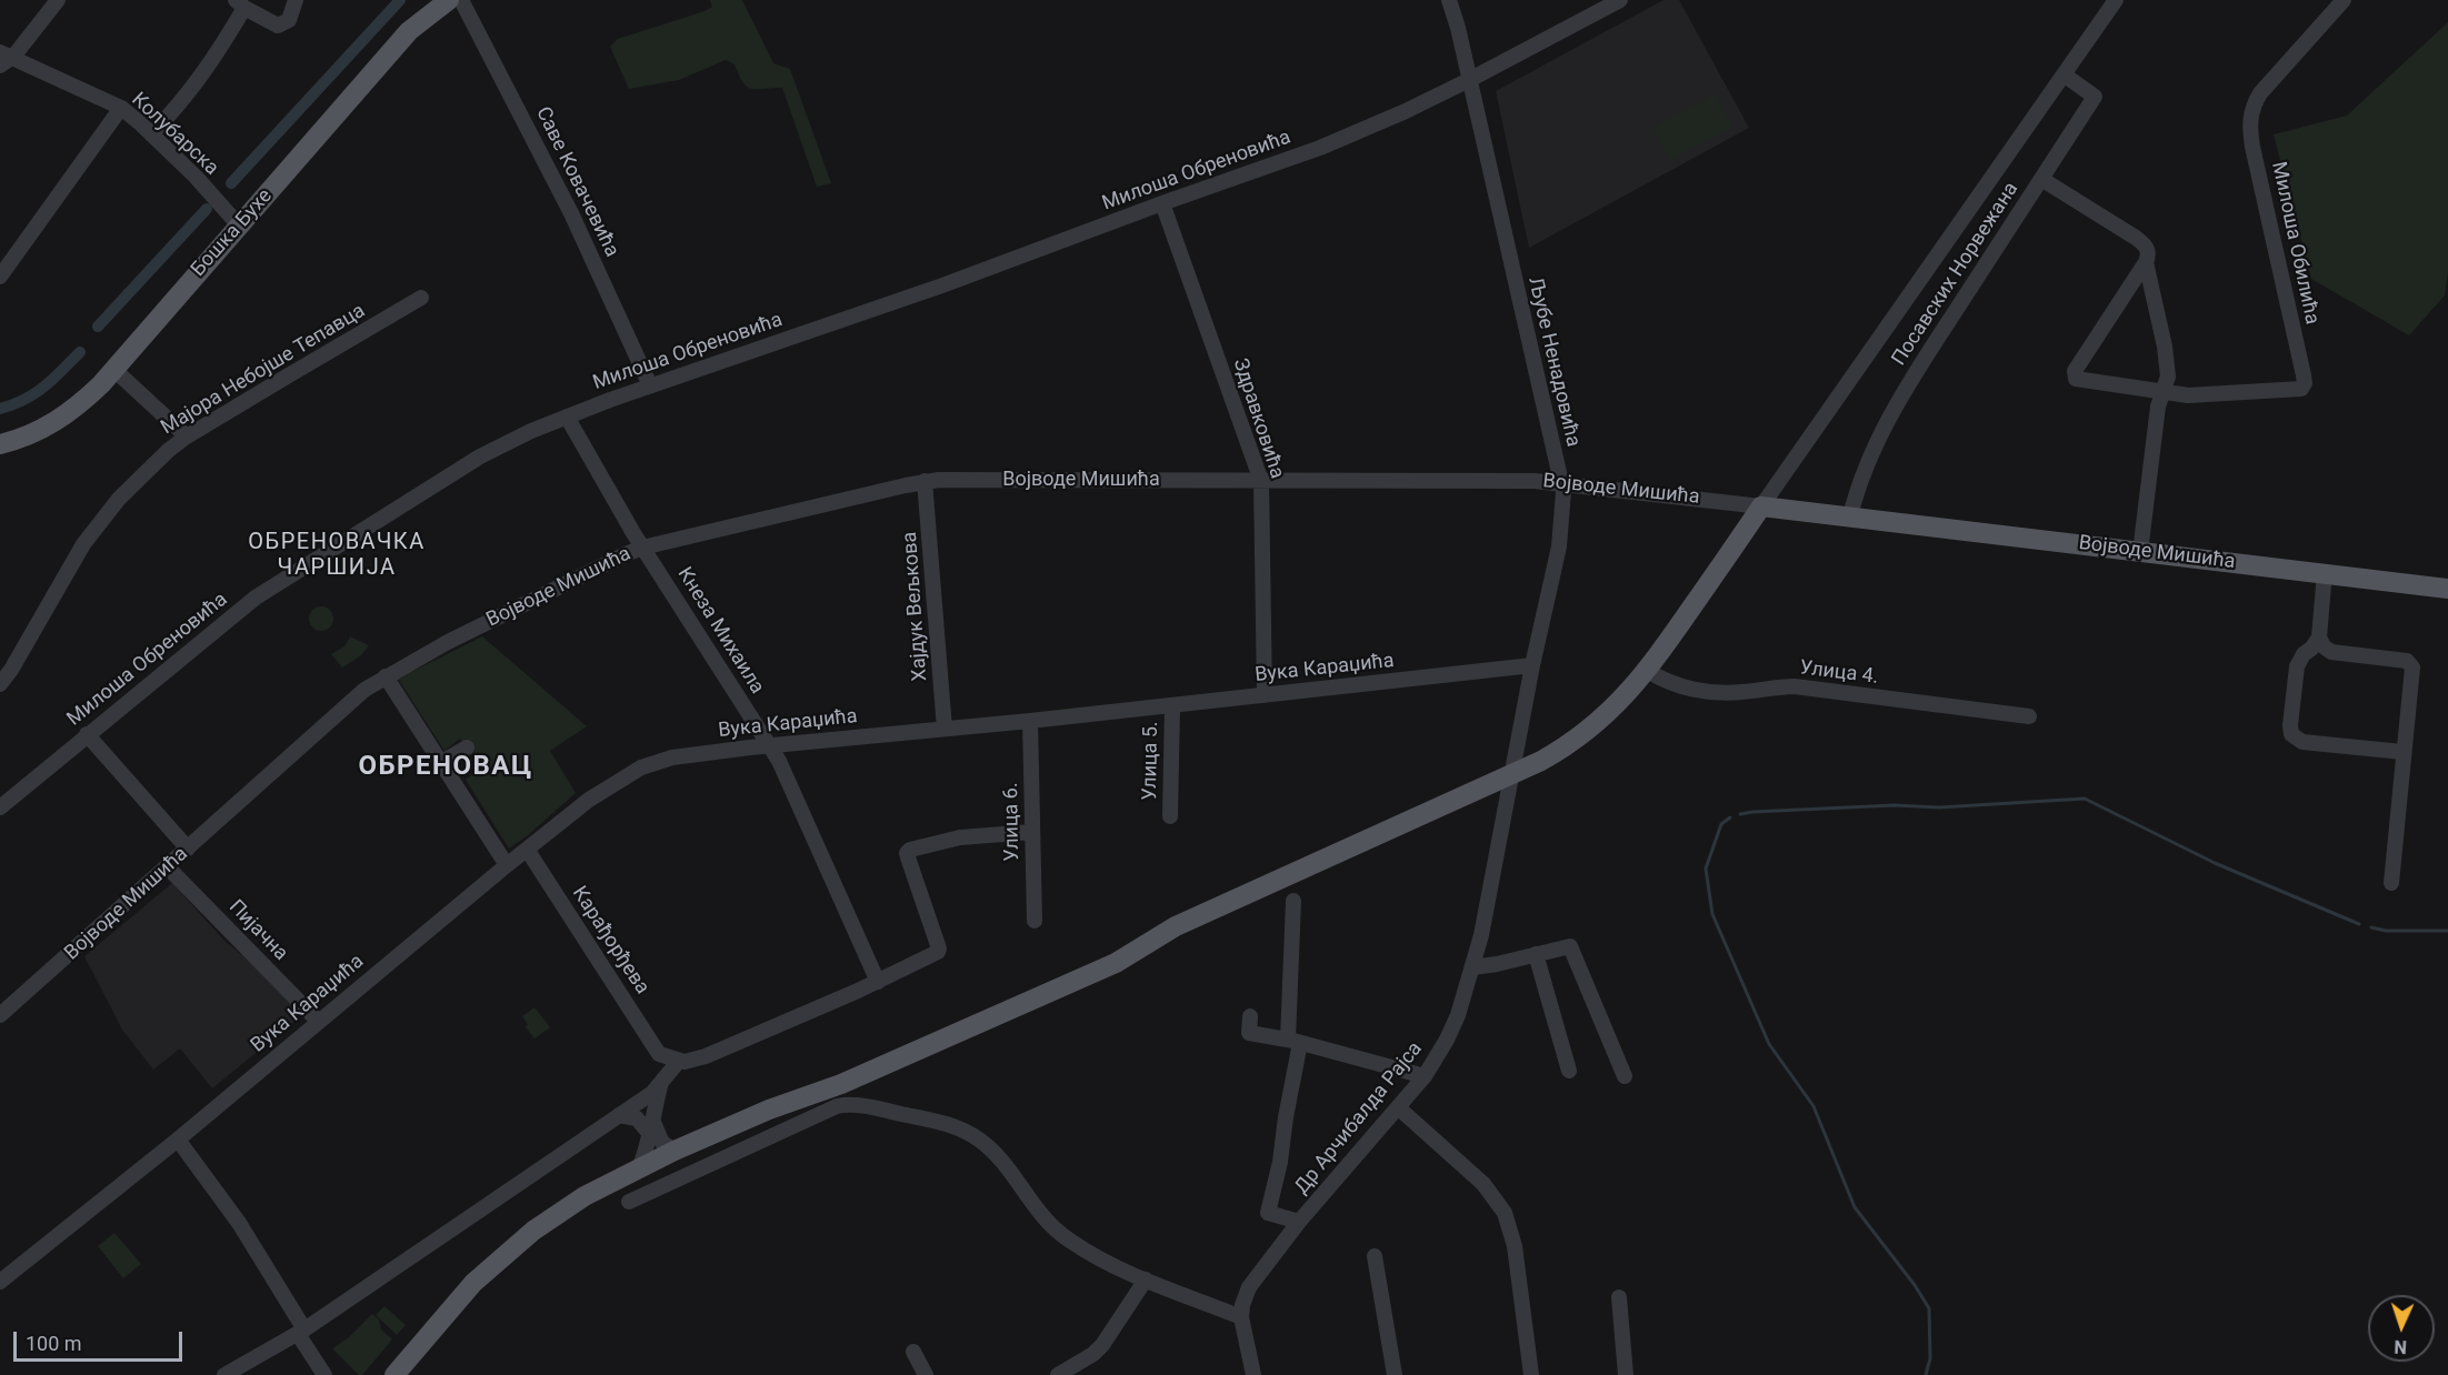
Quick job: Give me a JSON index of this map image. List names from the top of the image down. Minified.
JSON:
{"streets":{"main road":["Бошка Бухе","Војводе Мишића"],"street":["Колубарска","Милоша Обреновића","Саве Ковачевића","Милоша Обилића","Посавских Норвежана","Љубе Ненадовића","Мајора Небојше Тепавца","Здравковића","Хајдук Вељкова","Кнеза Михаила","Вука Караџића","Улица 4.","Улица 5.","Улица 6.","Пијачна","Карађорђева","Др Арчибалда Рајса"]},"crossings":[["Колубарска","Бошка Бухе"],["Милоша Обреновића","Саве Ковачевића"],["Милоша Обреновића","Љубе Ненадовића"],["Милоша Обреновића","Здравковића"],["Милоша Обреновића","Кнеза Михаила"],["Посавских Норвежана","Војводе Мишића"],["Љубе Ненадовића","Војводе Мишића"],["Љубе Ненадовића","Вука Караџића"],["Љубе Ненадовића","Др Арчибалда Рајса"],["Здравковића","Војводе Мишића"],["Здравковића","Вука Караџића"],["Војводе Мишића","Хајдук Вељкова"],["Војводе Мишића","Кнеза Михаила"],["Војводе Мишића","Пијачна"],["Хајдук Вељкова","Вука Караџића"],["Кнеза Михаила","Вука Караџића"],["Вука Караџића","Улица 5."],["Вука Караџића","Улица 6."],["Вука Караџића","Пијачна"],["Вука Караџића","Карађорђева"]],"districts":["ОБРЕНОВАЧКА ЧАРШИЈА","ОБРЕНОВАЦ"],"scale_bar":"100 m","north":"bottom"}
